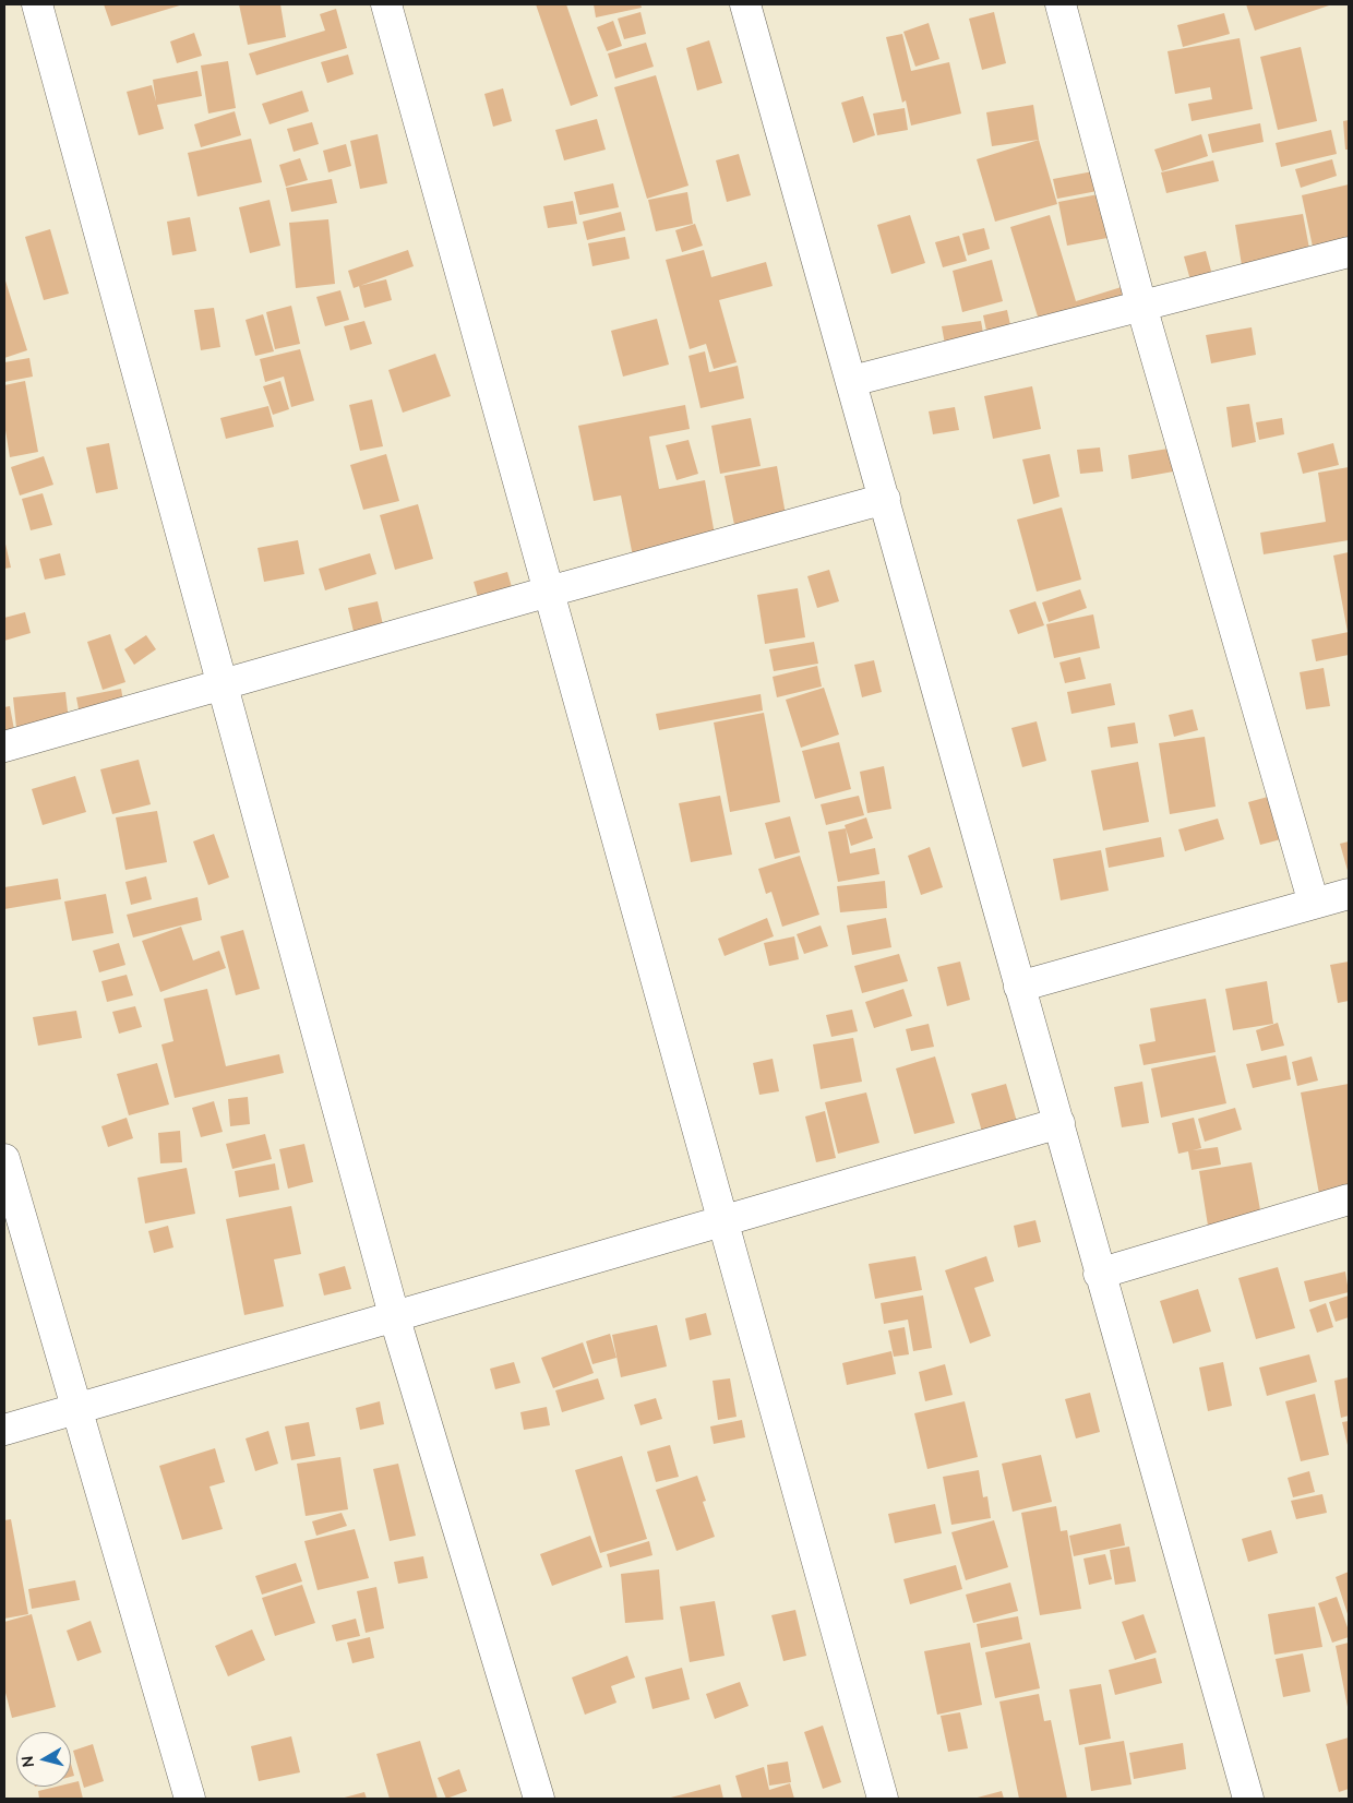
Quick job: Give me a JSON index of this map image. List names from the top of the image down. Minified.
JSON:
{"north":"left"}
